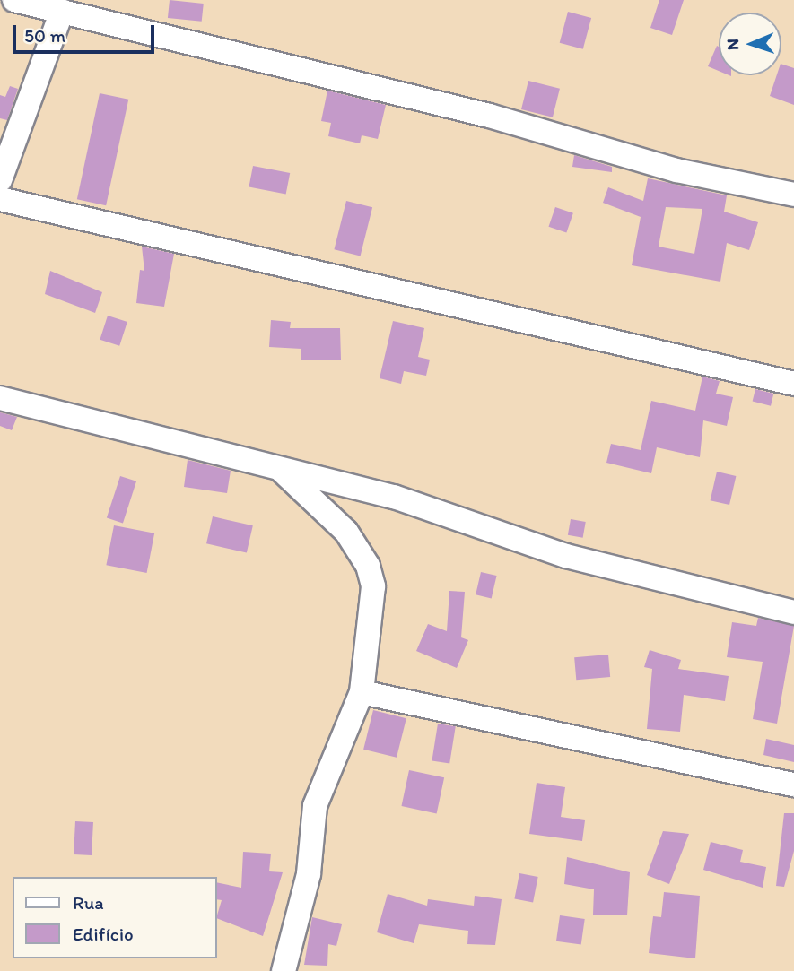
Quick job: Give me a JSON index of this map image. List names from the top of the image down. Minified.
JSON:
{"legend":["Rua","Edifício"],"scale_bar":"50 m","north":"left"}
